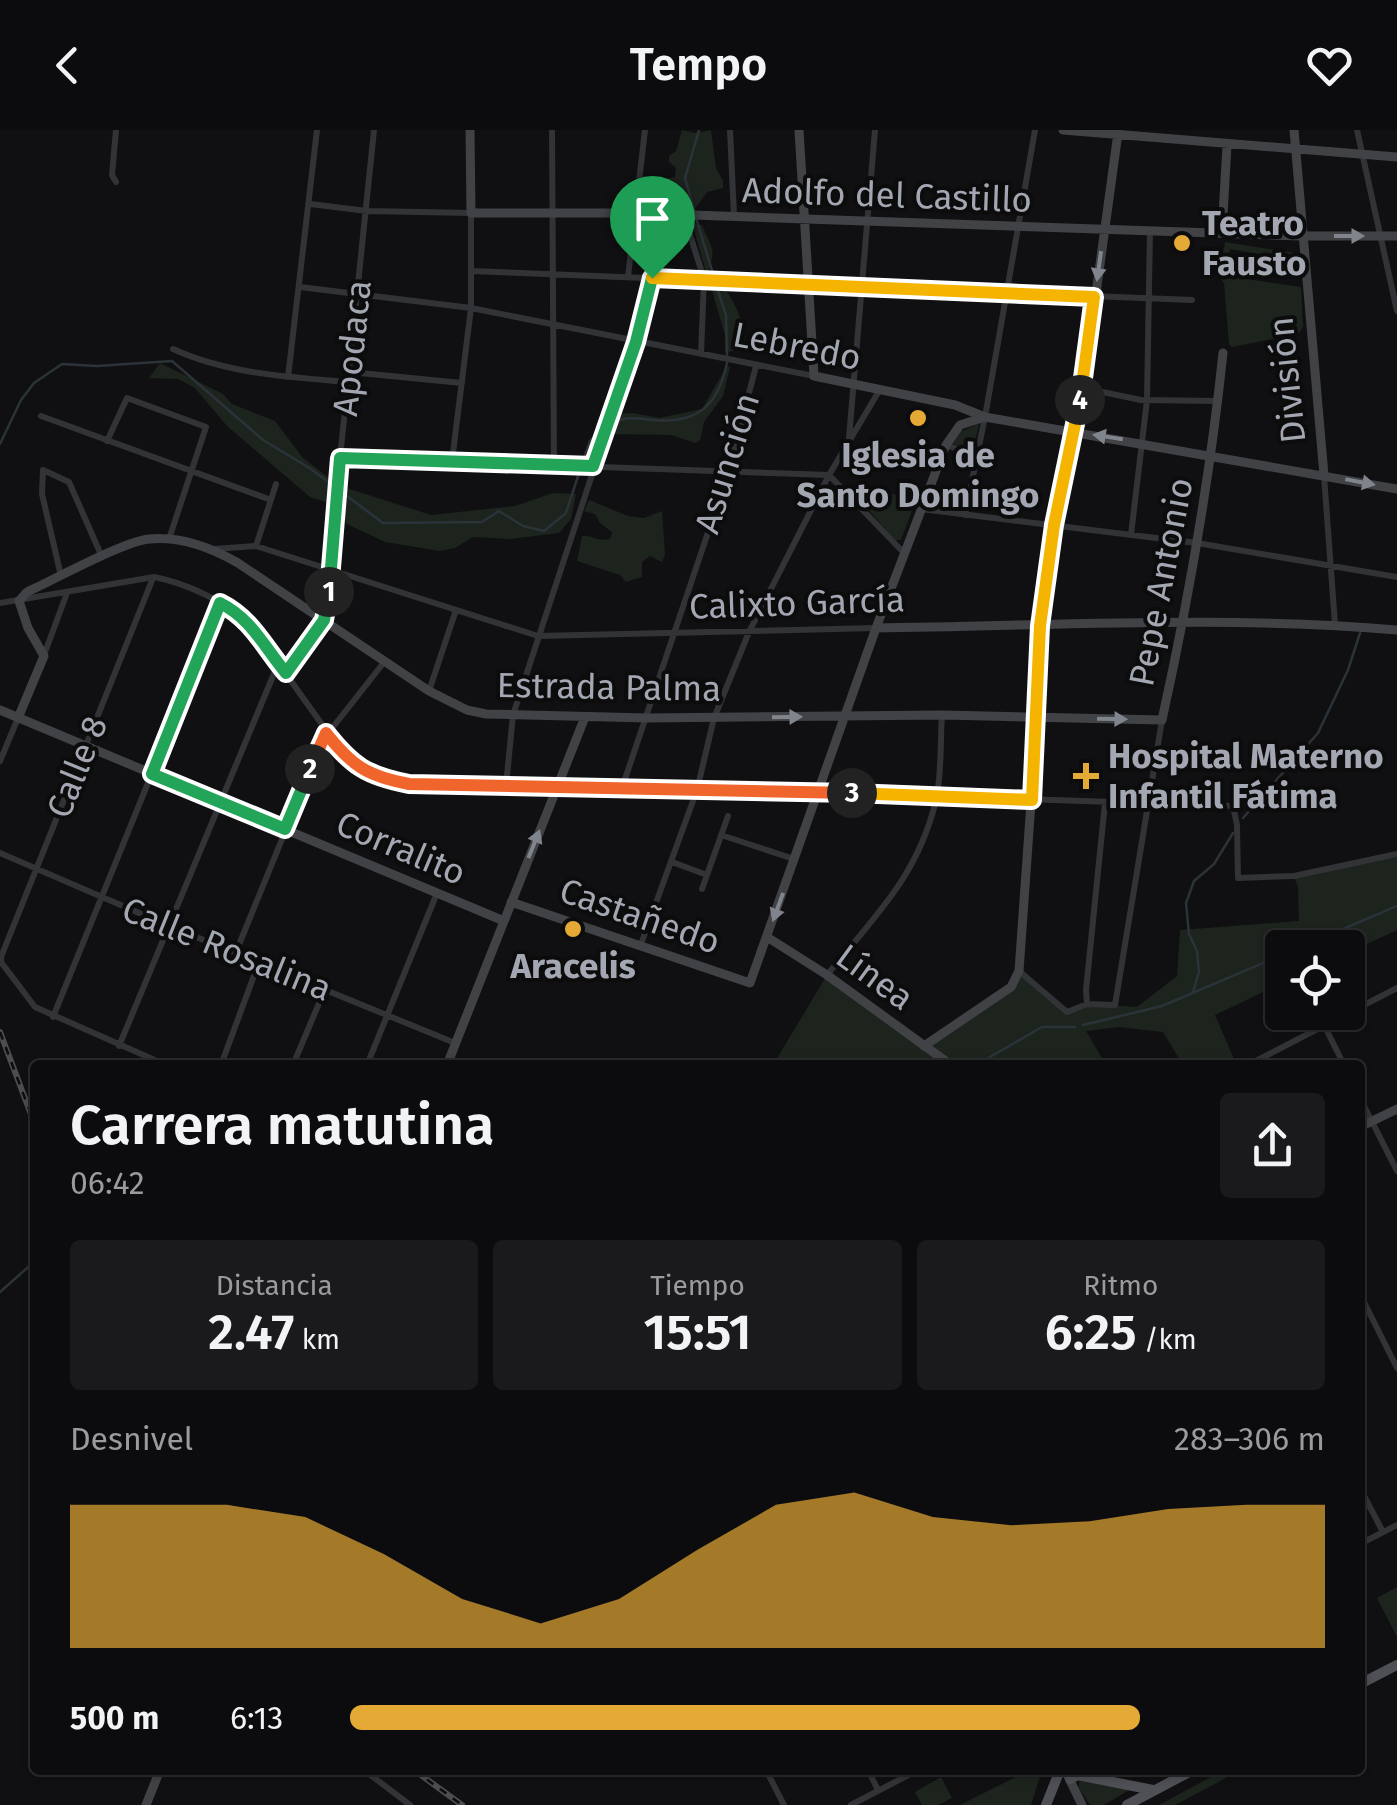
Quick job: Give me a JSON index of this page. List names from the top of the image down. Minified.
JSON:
{"streets":{"street":["Adolfo del Castillo","Lebredo","Apodaca","División","Asunción","Pepe Antonio","Calixto García","Estrada Palma","Calle 8","Corralito","Castañedo","Calle Rosalina","Línea"]},"crossings":[["Adolfo del Castillo","Apodaca"],["Adolfo del Castillo","División"],["Lebredo","Apodaca"],["Lebredo","División"],["Lebredo","Asunción"],["Lebredo","Pepe Antonio"],["Apodaca","Calixto García"],["Apodaca","Estrada Palma"],["División","Calixto García"],["Asunción","Calixto García"],["Asunción","Estrada Palma"],["Pepe Antonio","Calixto García"],["Pepe Antonio","Estrada Palma"],["Calixto García","Estrada Palma"],["Calle 8","Corralito"],["Calle 8","Calle Rosalina"],["Castañedo","Línea"]],"places":{"other":["Teatro Fausto","Iglesia de Santo Domingo","Aracelis"],"health":["Hospital Materno Infantil Fátima"]},"page":{"header":"Tempo","pins":["4","1","2","3"],"heading":["Carrera matutina","06:42"],"stats":[["Distancia","2.47 km"],["Tiempo","15:51"],["Ritmo","6:25 /km"]],"chart":["Desnivel","283–306 m"],"list":[{"name":"500 m","note":"6:13"}]}}
